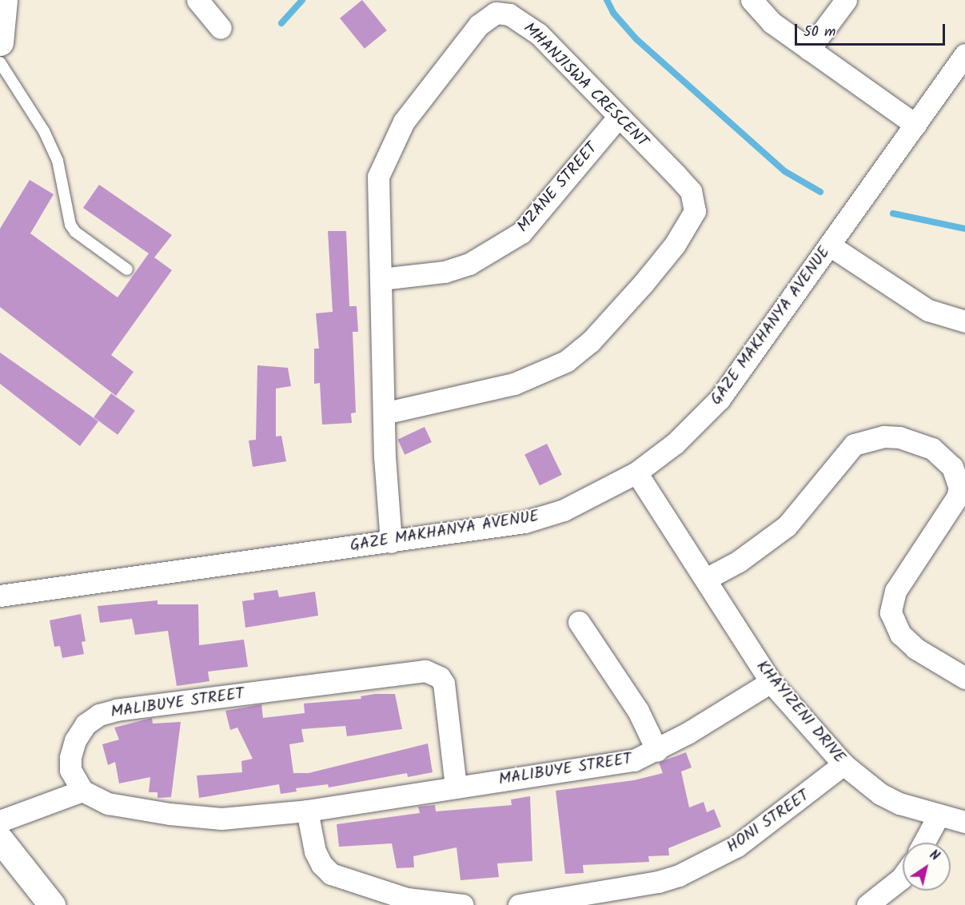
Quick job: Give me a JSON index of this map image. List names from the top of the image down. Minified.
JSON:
{"streets":{"street":["MHANJISWA CRESCENT","MZANE STREET","GAZE MAKHANYA AVENUE","MALIBUYE STREET","KHAYIZENI DRIVE","HONI STREET"]},"crossings":[["MHANJISWA CRESCENT","MZANE STREET"],["MHANJISWA CRESCENT","GAZE MAKHANYA AVENUE"],["GAZE MAKHANYA AVENUE","KHAYIZENI DRIVE"],["MALIBUYE STREET","KHAYIZENI DRIVE"],["KHAYIZENI DRIVE","HONI STREET"]],"scale_bar":"50 m","north":"top right"}
